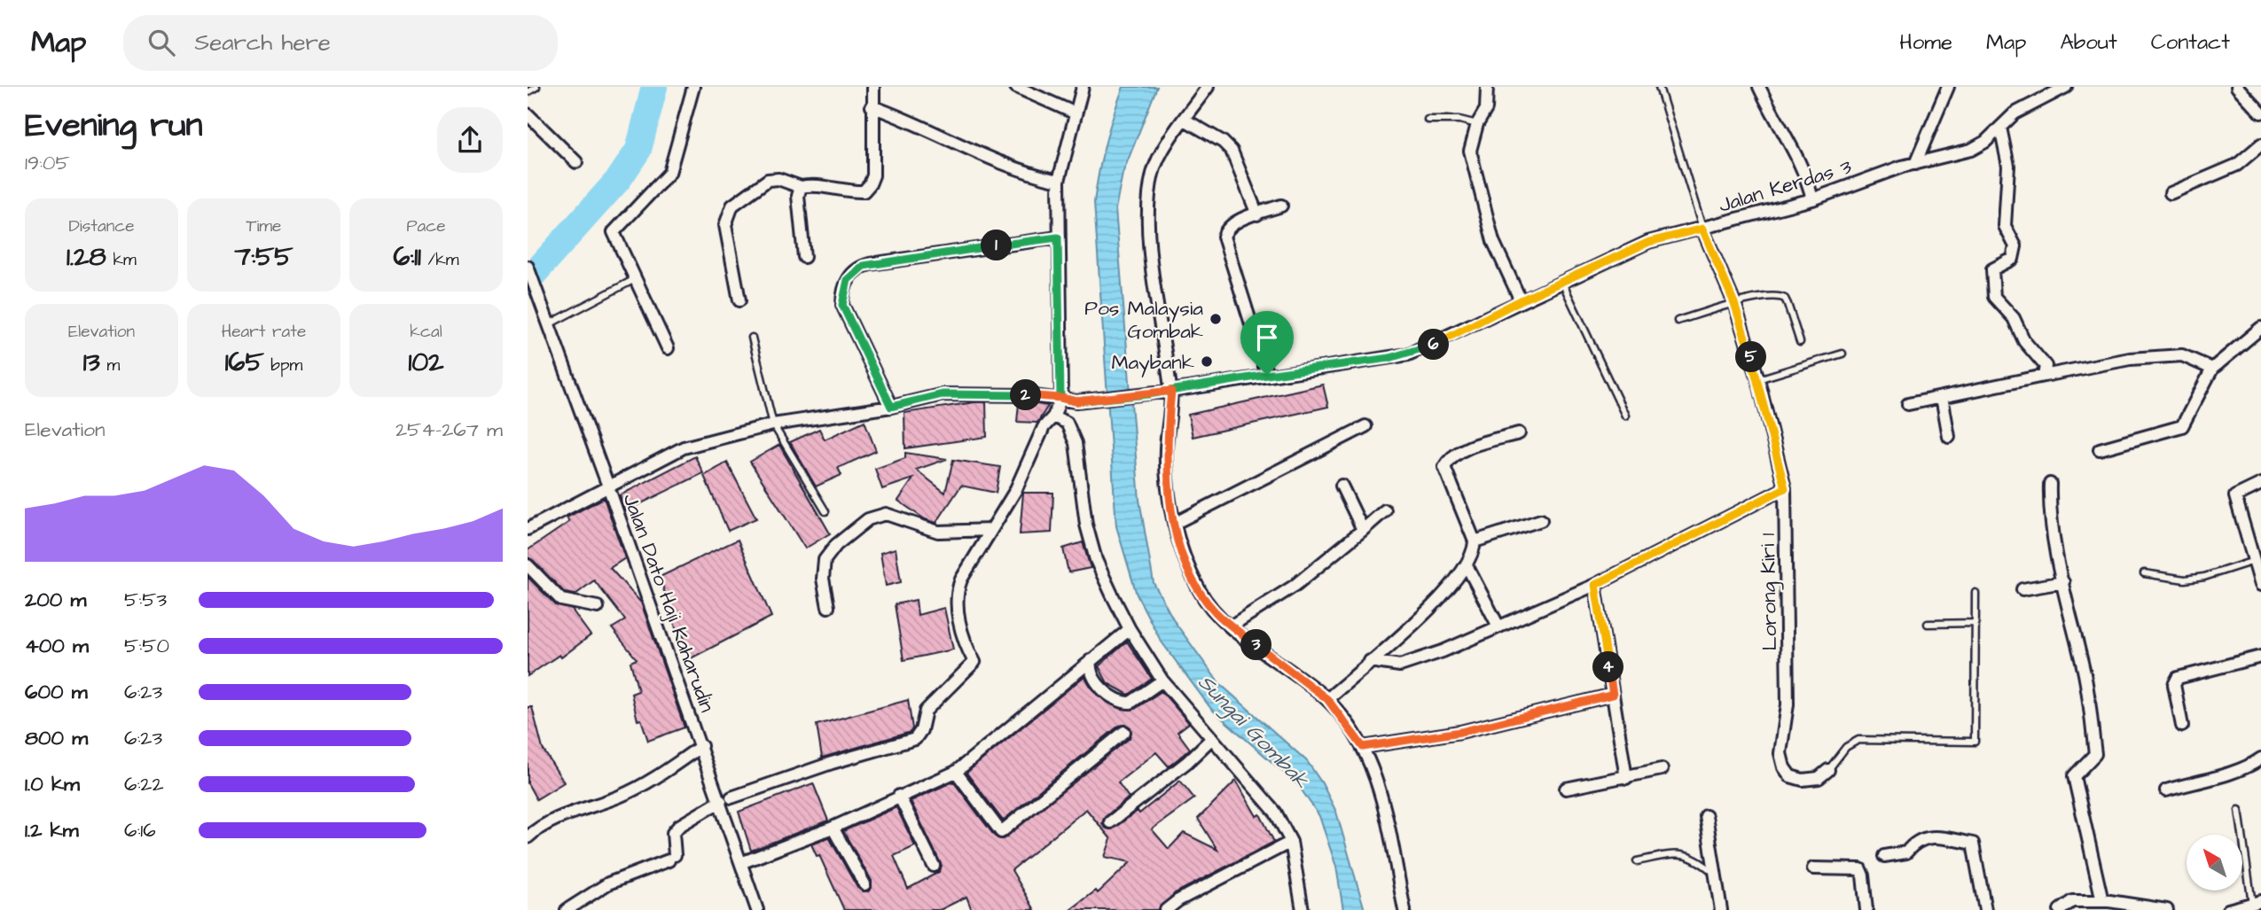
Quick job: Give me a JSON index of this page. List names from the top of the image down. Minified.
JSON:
{"streets":{"street":["Jalan Kerdas 3","Lorong Kiri 1","Jalan Dato Haji Kaharudin"]},"crossings":[["Jalan Kerdas 3","Lorong Kiri 1"],["Jalan Kerdas 3","Jalan Dato Haji Kaharudin"]],"water":["Sungai Gombak"],"places":["Pos Malaysia Gombak","Maybank"],"north":"top left","page":{"header":"Map","search":"Search here","nav":["Home","Map","About","Contact"],"heading":["Evening run","19:05"],"stats":[["Distance","1.28 km"],["Time","7:55"],["Pace","6:11 /km"],["Elevation","13 m"],["Heart rate","165 bpm"],["kcal","102"]],"pins":["1","6","5","2","3","4"],"chart":["Elevation","254–267 m"],"list":[{"name":"200 m","note":"5:53"},{"name":"400 m","note":"5:50"},{"name":"600 m","note":"6:23"},{"name":"800 m","note":"6:23"},{"name":"1.0 km","note":"6:22"},{"name":"1.2 km","note":"6:16"}]}}
